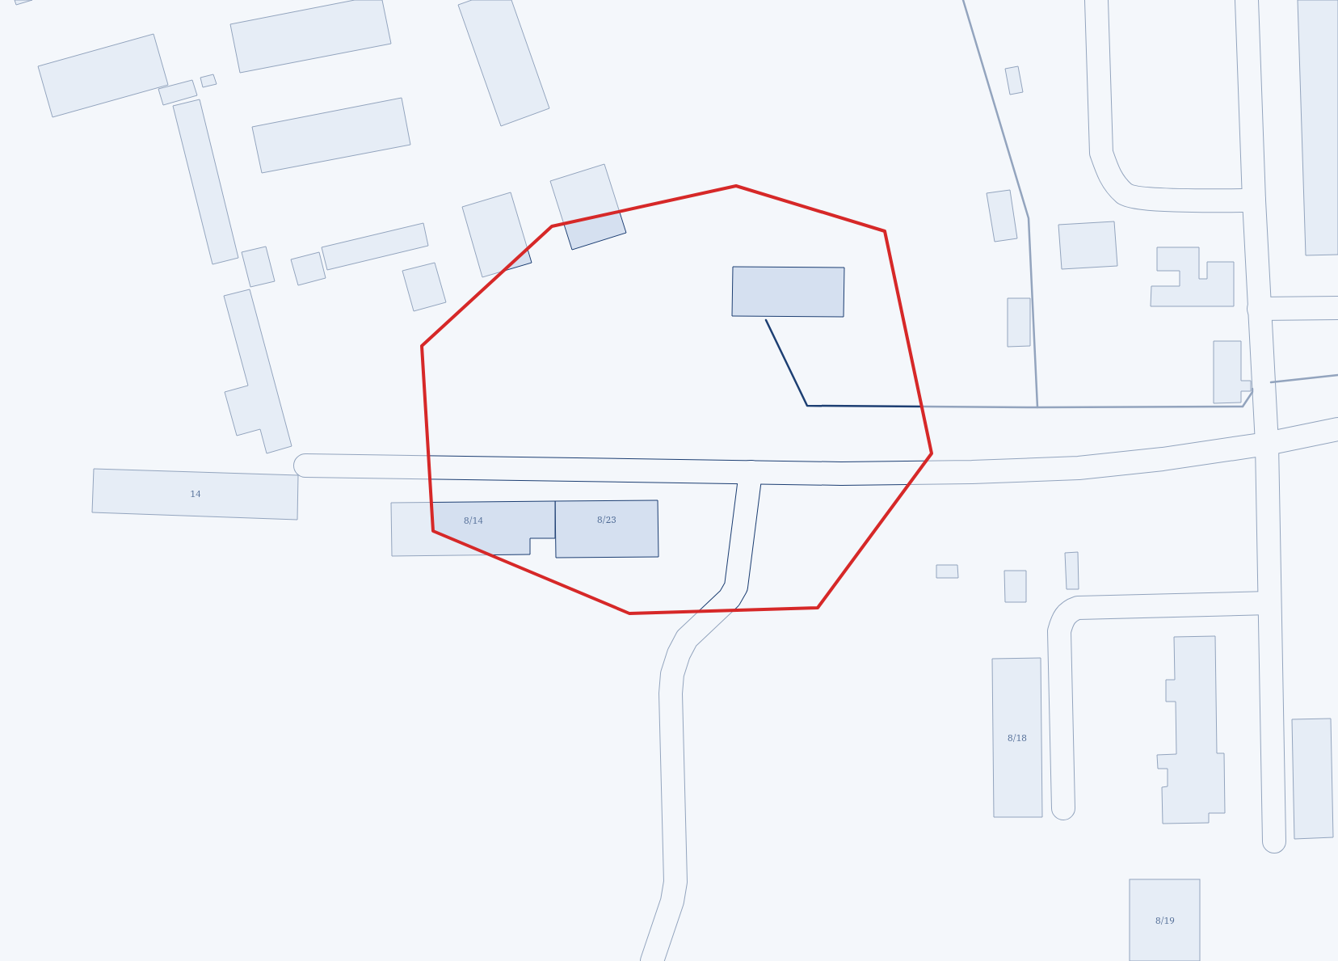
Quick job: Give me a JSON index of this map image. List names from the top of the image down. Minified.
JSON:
{"house_numbers":["14","8/23","8/14","8/18","8/19"]}
